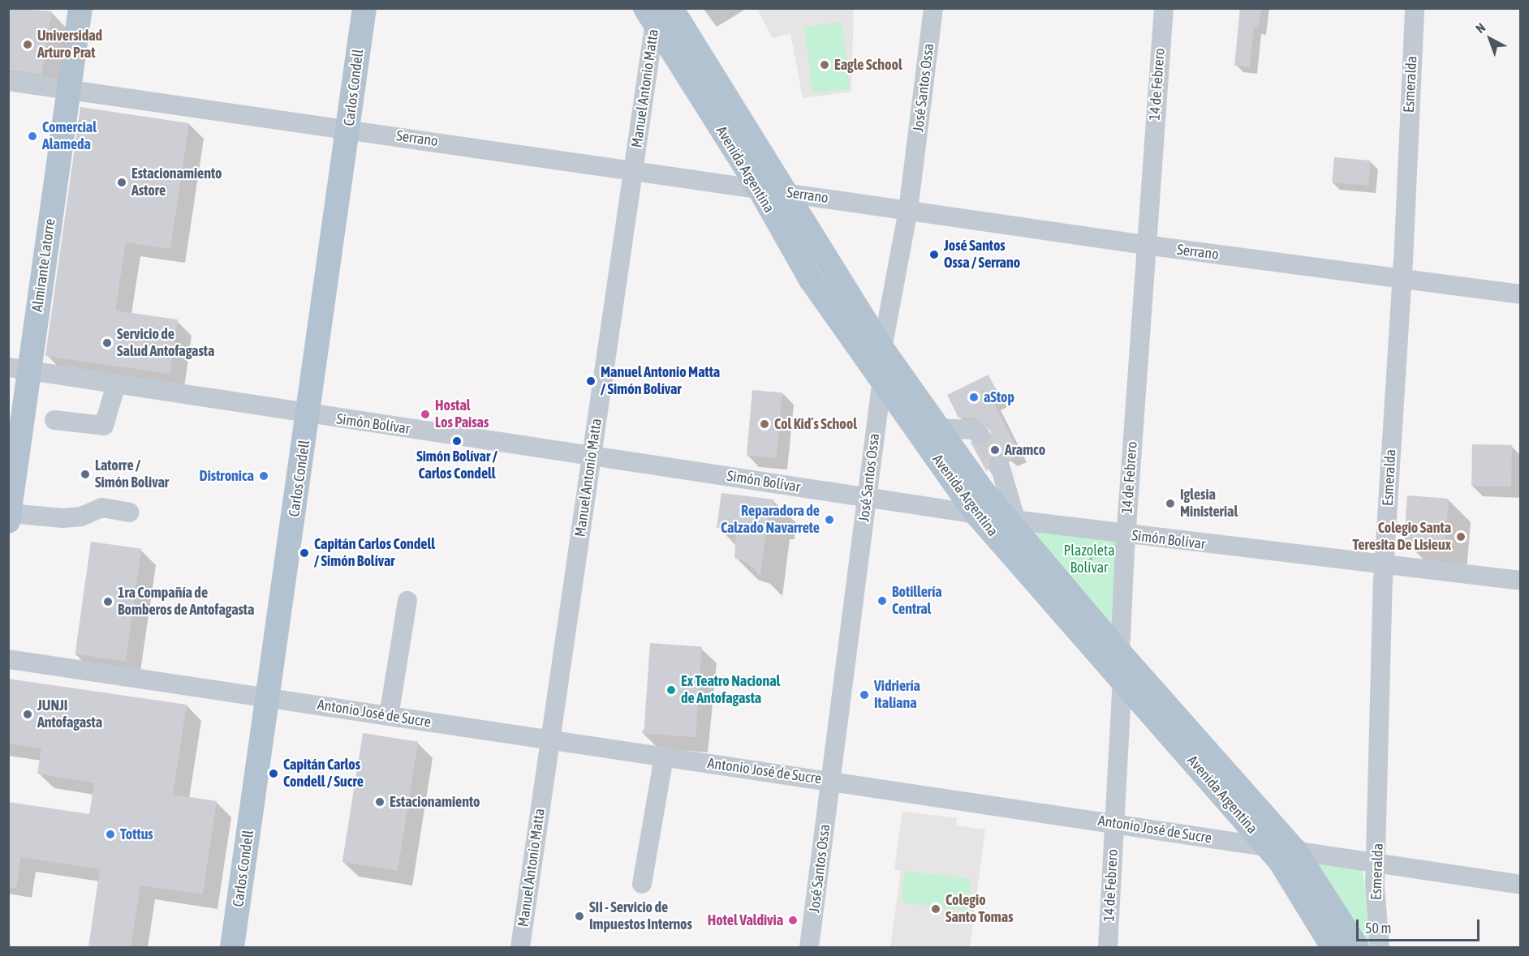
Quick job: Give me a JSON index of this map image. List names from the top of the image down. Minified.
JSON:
{"streets":{"main road":["Carlos Condell","Avenida Argentina","Almirante Latorre"],"street":["14 de Febrero","Esmeralda","José Santos Ossa","Manuel Antonio Matta","Serrano","Simón Bolívar","Antonio José de Sucre"]},"crossings":[["14 de Febrero","Serrano"],["14 de Febrero","Avenida Argentina"],["14 de Febrero","Simón Bolívar"],["14 de Febrero","Antonio José de Sucre"],["Esmeralda","Serrano"],["Esmeralda","Simón Bolívar"],["Esmeralda","Antonio José de Sucre"],["Carlos Condell","Serrano"],["Carlos Condell","Simón Bolívar"],["Carlos Condell","Antonio José de Sucre"],["José Santos Ossa","Serrano"],["José Santos Ossa","Avenida Argentina"],["José Santos Ossa","Simón Bolívar"],["José Santos Ossa","Antonio José de Sucre"],["Manuel Antonio Matta","Serrano"],["Manuel Antonio Matta","Avenida Argentina"],["Manuel Antonio Matta","Simón Bolívar"],["Manuel Antonio Matta","Antonio José de Sucre"],["Serrano","Avenida Argentina"],["Serrano","Almirante Latorre"],["Avenida Argentina","Simón Bolívar"],["Avenida Argentina","Antonio José de Sucre"],["Almirante Latorre","Simón Bolívar"]],"parks":["Plazoleta Bolívar"],"places":["Universidad Arturo Prat","Eagle School","Comercial Alameda","Estacionamiento Astore","José Santos Ossa / Serrano","Servicio de Salud Antofagasta","Manuel Antonio Matta / Simón Bolívar","aStop","Hostal Los Paisas","Col Kid´s School","Simón Bolívar / Carlos Condell","Aramco","Latorre / Simón Bolivar","Distronica","Iglesia Ministerial","Reparadora de Calzado Navarrete","Colegio Santa Teresita De Lisieux","Capitán Carlos Condell / Simón Bolívar","Botillería Central","1ra Compañía de Bomberos de Antofagasta","Ex Teatro Nacional de Antofagasta","Vidriería Italiana","JUNJI Antofagasta","Capitán Carlos Condell / Sucre","Estacionamiento","Tottus","Colegio Santo Tomas","SII - Servicio de Impuestos Internos","Hotel Valdivia"],"scale_bar":"50 m","north":"top left"}
